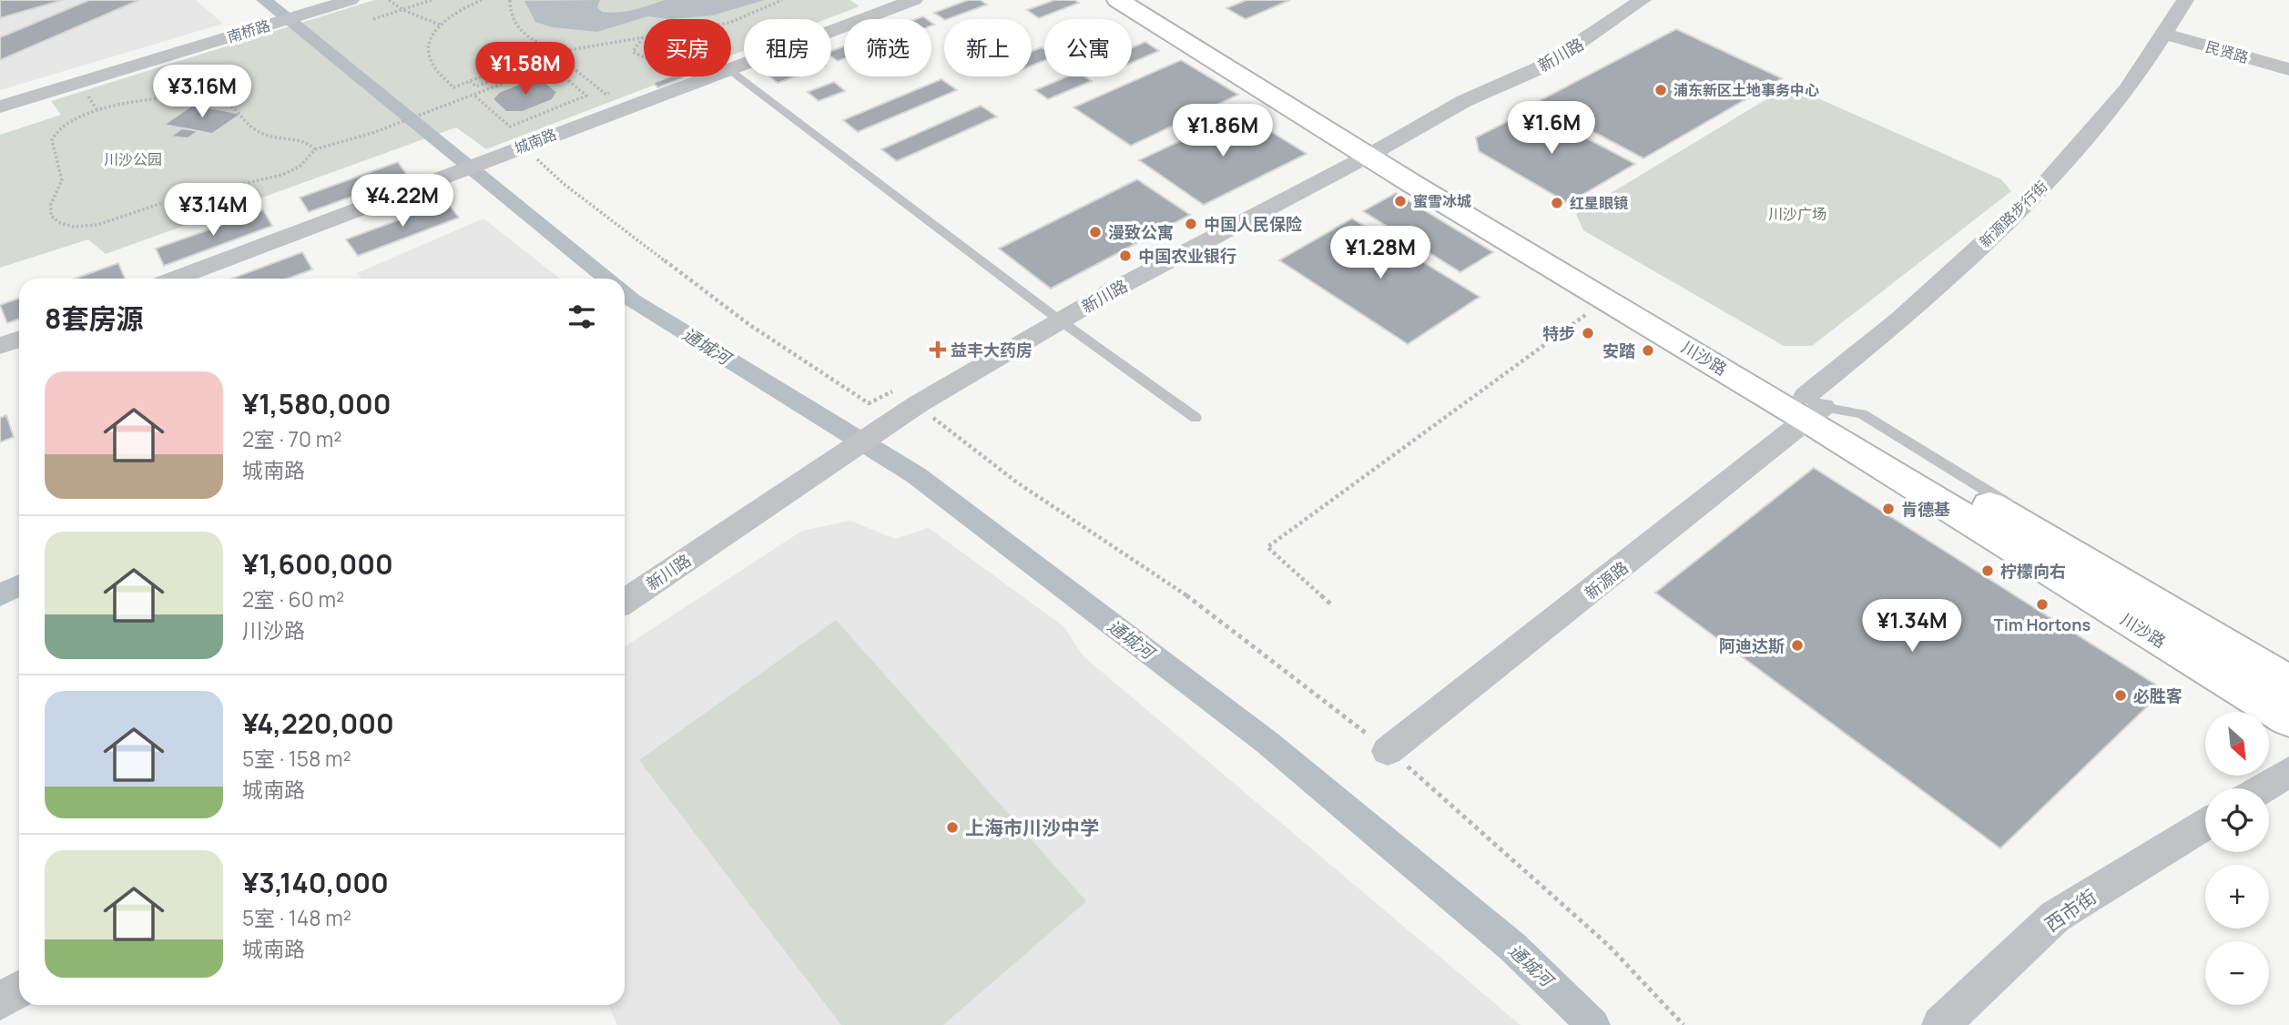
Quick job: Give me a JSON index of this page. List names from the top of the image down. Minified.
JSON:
{"streets":{"main road":["川沙路"],"street":["南桥路","民贤路","新川路","城南路","新源路步行街","新源路","西市街"]},"crossings":[["民贤路","新源路步行街"],["新川路","川沙路"],["新源路步行街","川沙路"],["新源路步行街","新源路"],["川沙路","新源路"]],"water":["通城河"],"parks":["川沙公园","川沙广场"],"places":{"other":["浦东新区土地事务中心","蜜雪冰城","红星眼镜","中国人民保险","漫致公寓","中国农业银行","特步","安踏","肯德基","柠檬向右","Tim Hortons","阿迪达斯","必胜客","上海市川沙中学"],"health":["益丰大药房"]},"north":"bottom right","page":{"chip":["买房","租房","筛选","新上","公寓"],"price":["¥1.58M","¥3.16M","¥1.6M","¥1.86M","¥4.22M","¥3.14M","¥1.28M","¥1.34M"],"heading":"8套房源","list":[{"name":"¥1,580,000","note":"2室 · 70 m² · 城南路"},{"name":"¥1,600,000","note":"2室 · 60 m² · 川沙路"},{"name":"¥4,220,000","note":"5室 · 158 m² · 城南路"},{"name":"¥3,140,000","note":"5室 · 148 m² · 城南路"}],"map_buttons":["+","−"]}}
